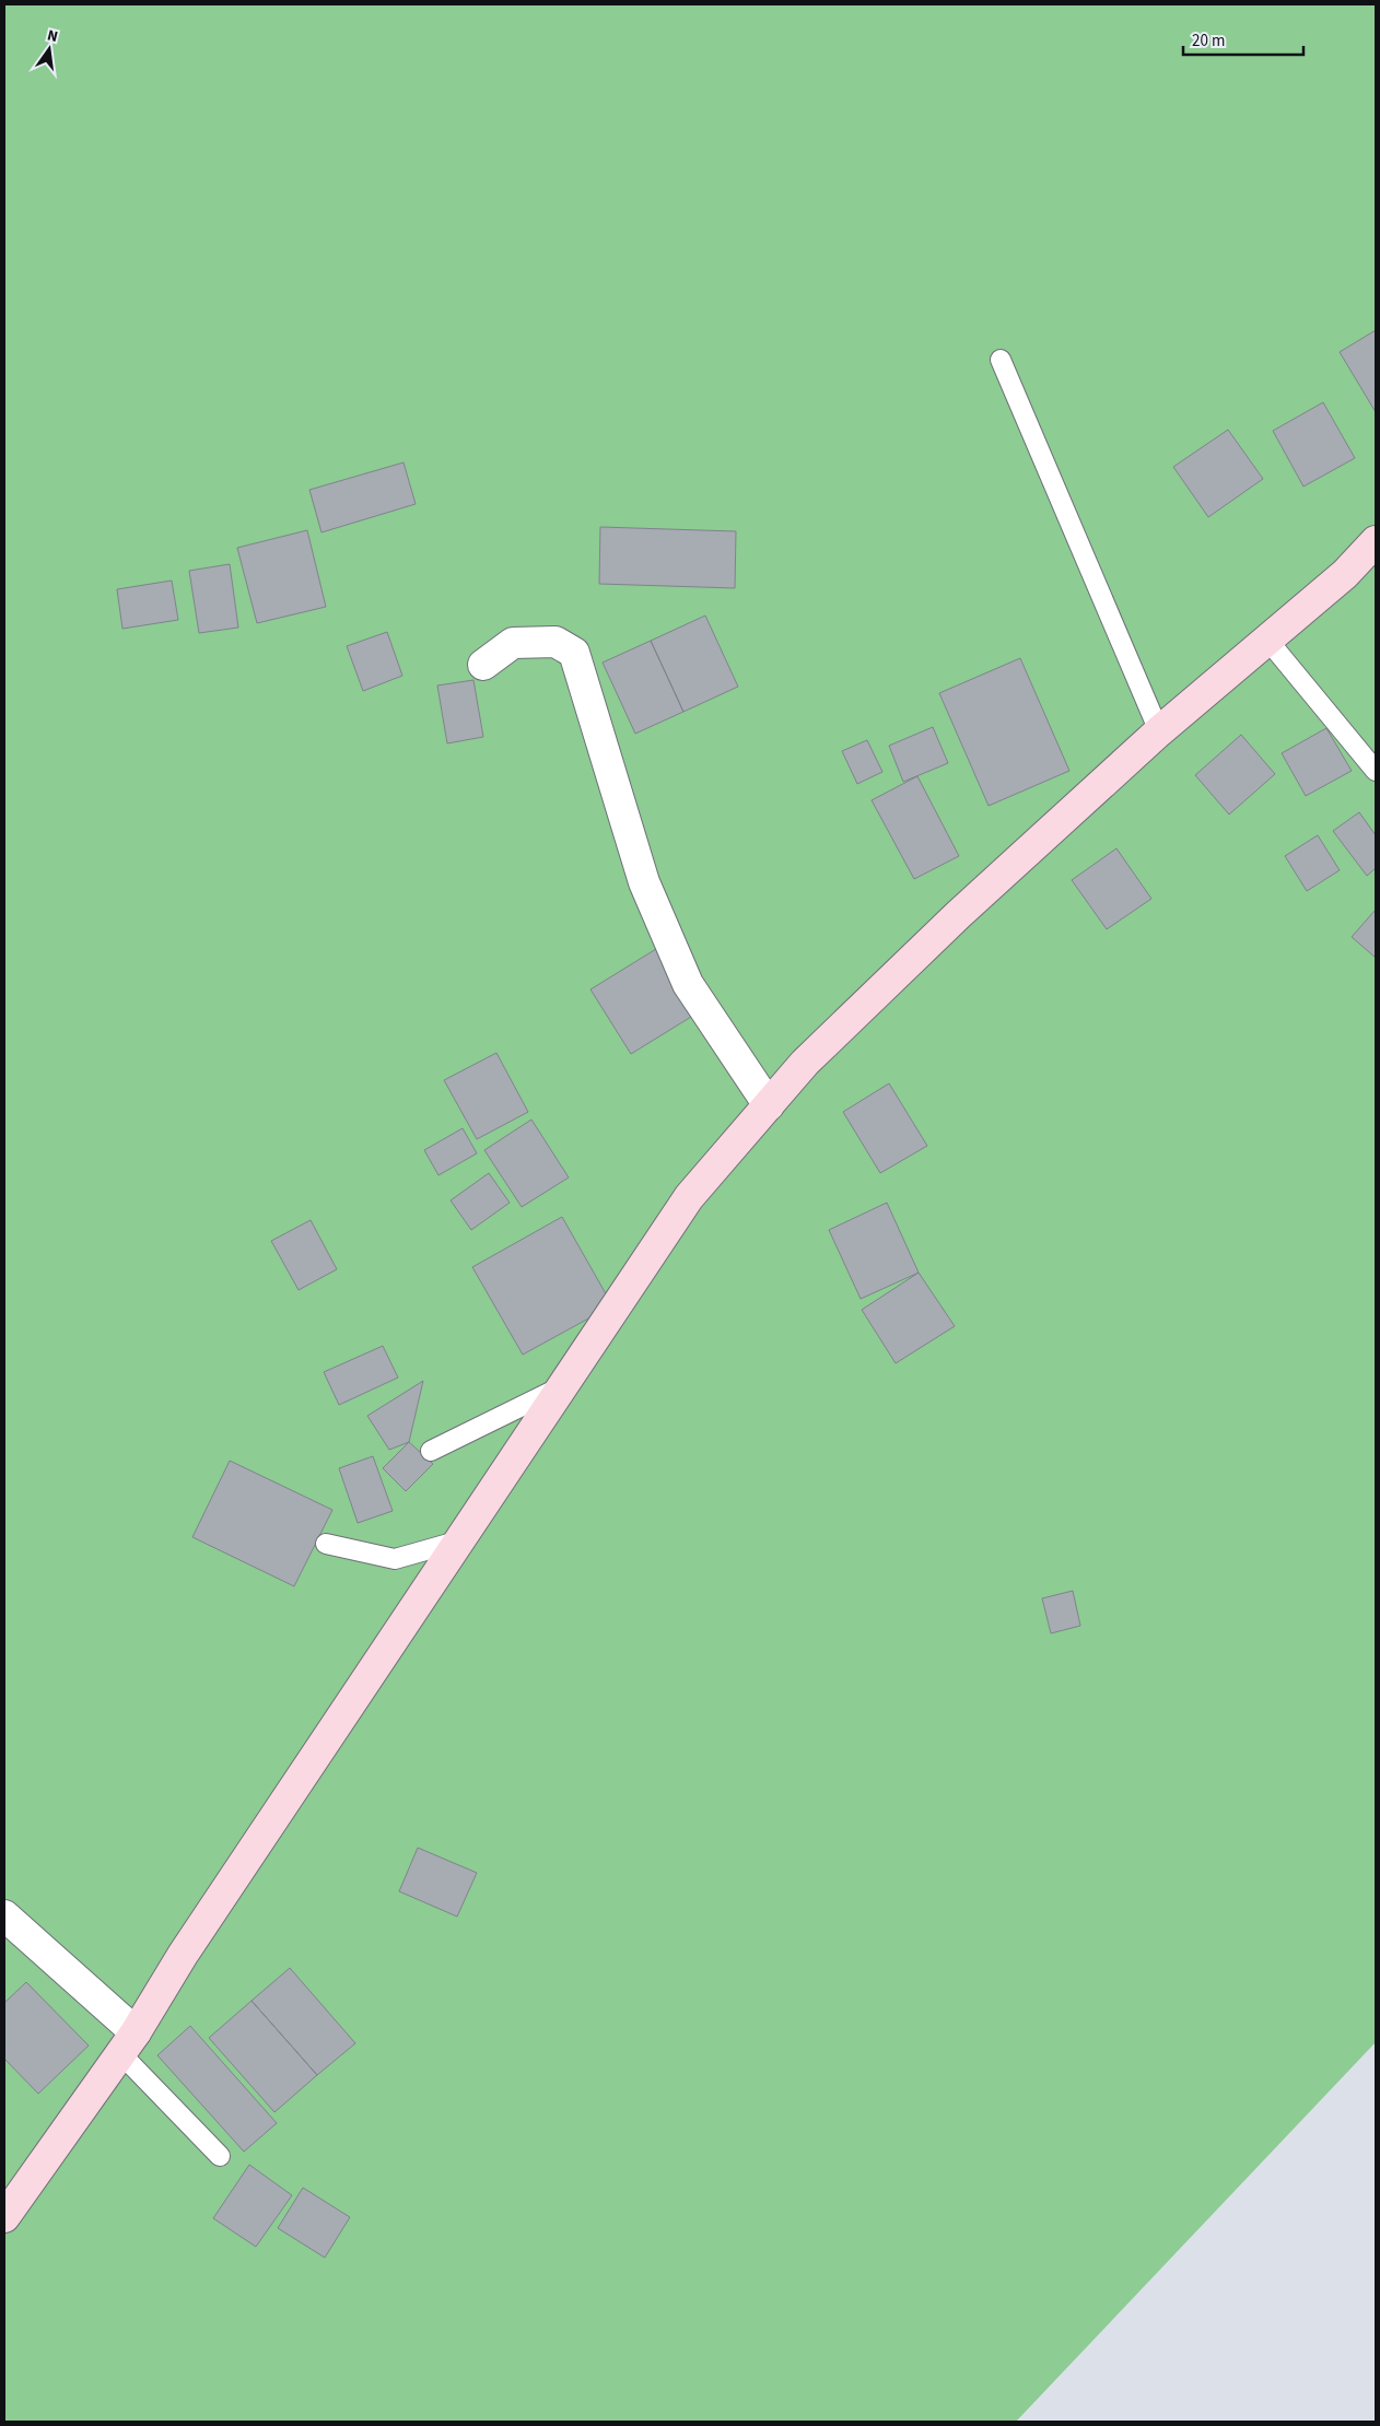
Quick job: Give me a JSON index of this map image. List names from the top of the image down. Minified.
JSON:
{"scale_bar":"20 m","north":"top"}
